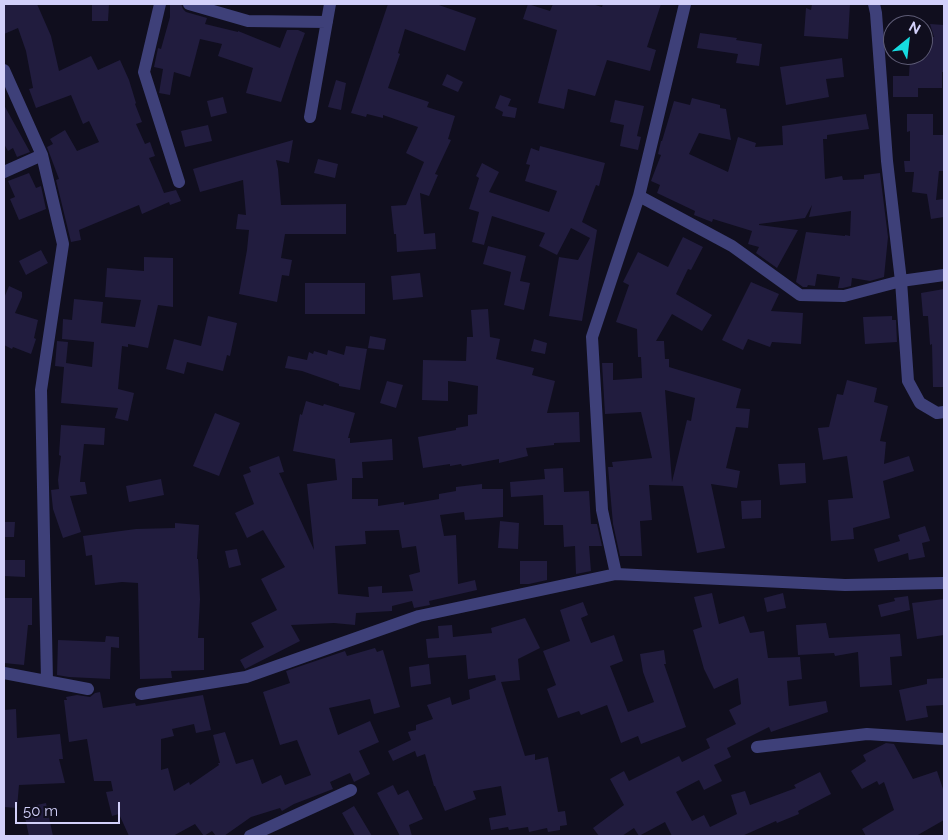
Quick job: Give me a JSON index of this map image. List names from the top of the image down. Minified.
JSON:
{"scale_bar":"50 m","north":"top right"}
